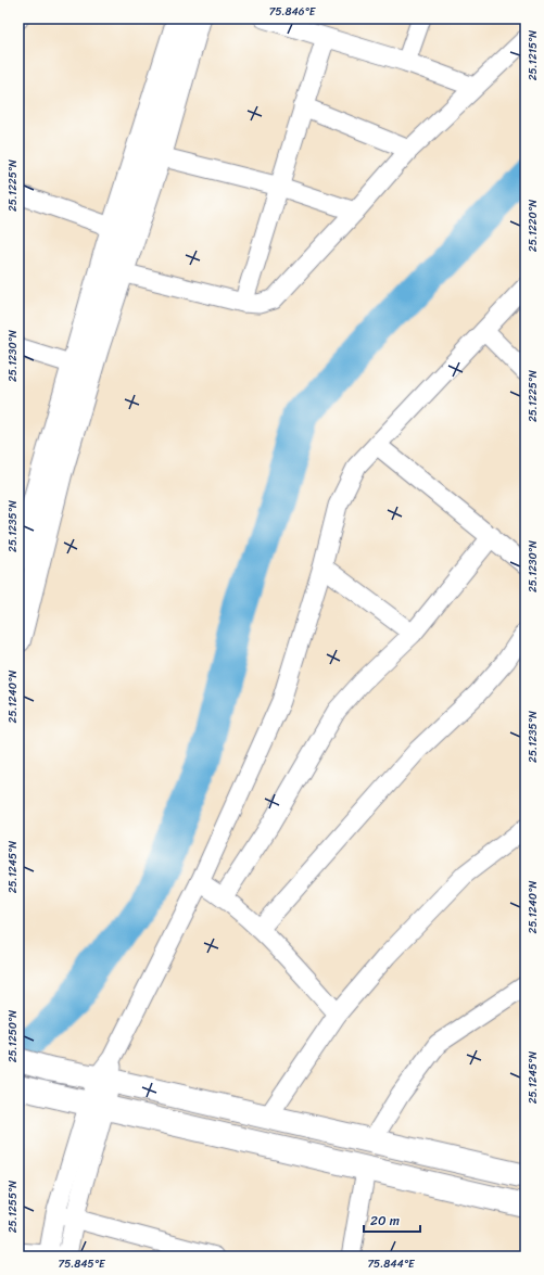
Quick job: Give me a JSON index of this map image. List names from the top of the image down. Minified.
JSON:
{"scale_bar":"20 m","coordinates":["75.846°E","25.1215°N","25.1225°N","25.1220°N","25.1230°N","25.1235°N","25.1240°N","25.1245°N","25.1250°N","25.1255°N","75.845°E","75.844°E"]}
